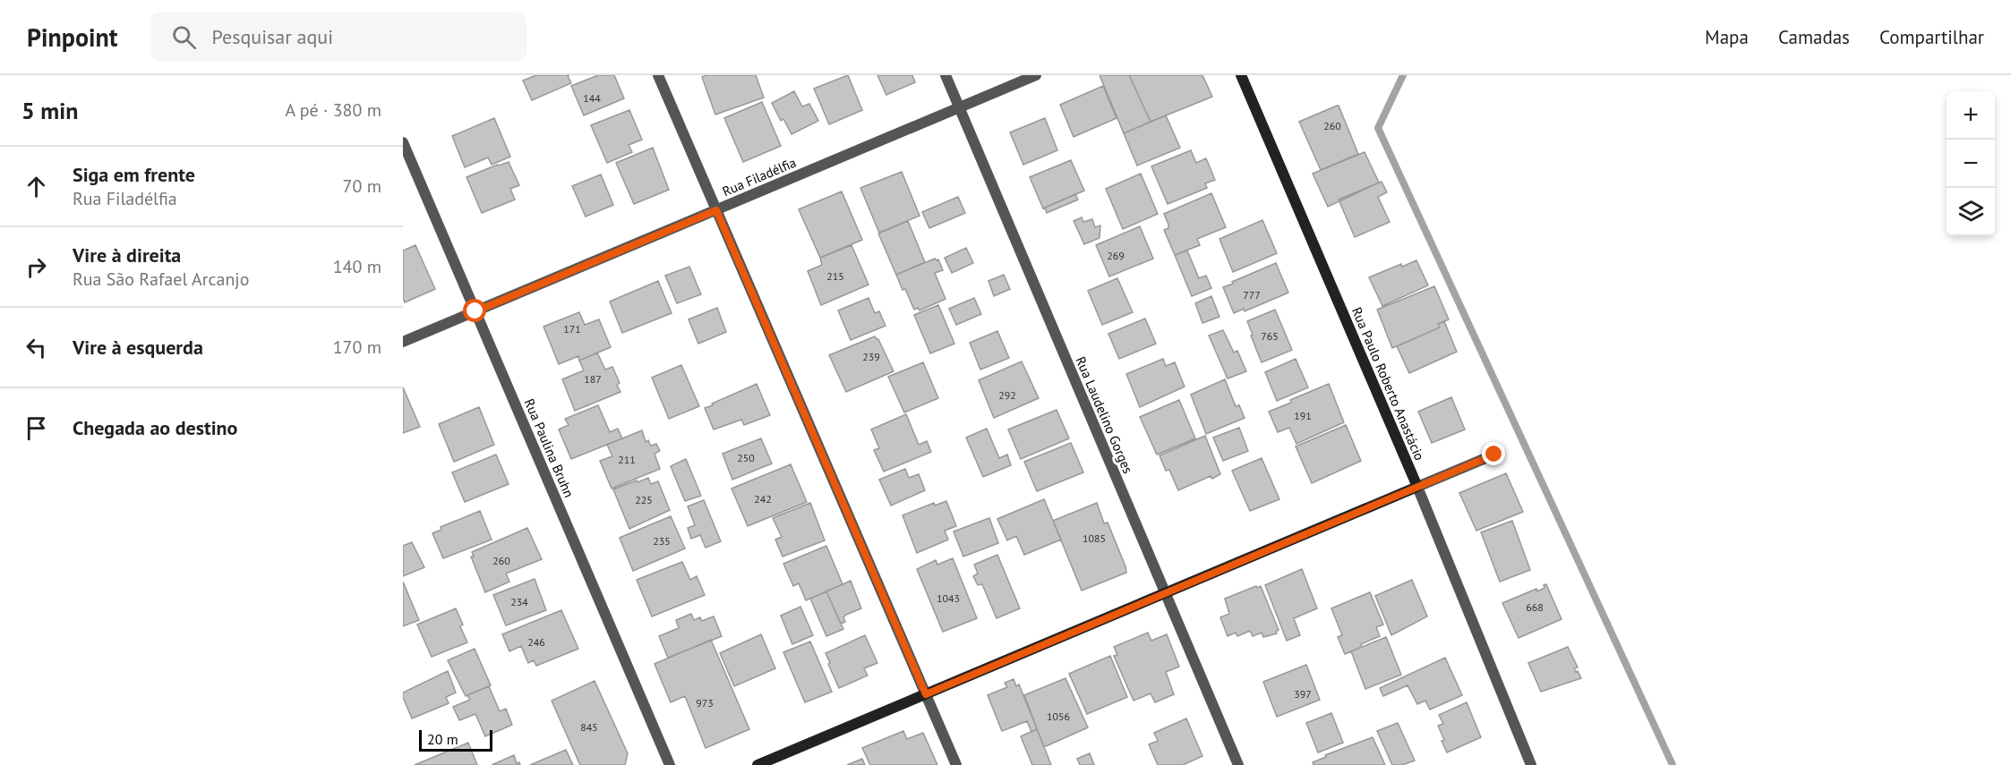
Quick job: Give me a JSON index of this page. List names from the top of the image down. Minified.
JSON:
{"streets":{"street":["Rua Filadélfia","Rua Paulo Roberto Anastácio","Rua Laudelino Gorges","Rua Paulina Bruhn"]},"crossings":[["Rua Filadélfia","Rua Laudelino Gorges"],["Rua Filadélfia","Rua Paulina Bruhn"]],"house_numbers":["144","260","269","215","777","171","765","239","187","292","191","250","211","242","225","1085","235","260","1043","234","668","246","397","973","1056","845"],"scale_bar":"20 m","page":{"header":"Pinpoint","search":"Pesquisar aqui","nav":["Mapa","Camadas","Compartilhar"],"heading":["5 min","A pé · 380 m"],"map_buttons":["+","−"],"list":[["Siga em frente","Rua Filadélfia","70 m"],["Vire à direita","Rua São Rafael Arcanjo","140 m"],["Vire à esquerda","170 m"],"Chegada ao destino"],"scale":"20 m"}}
